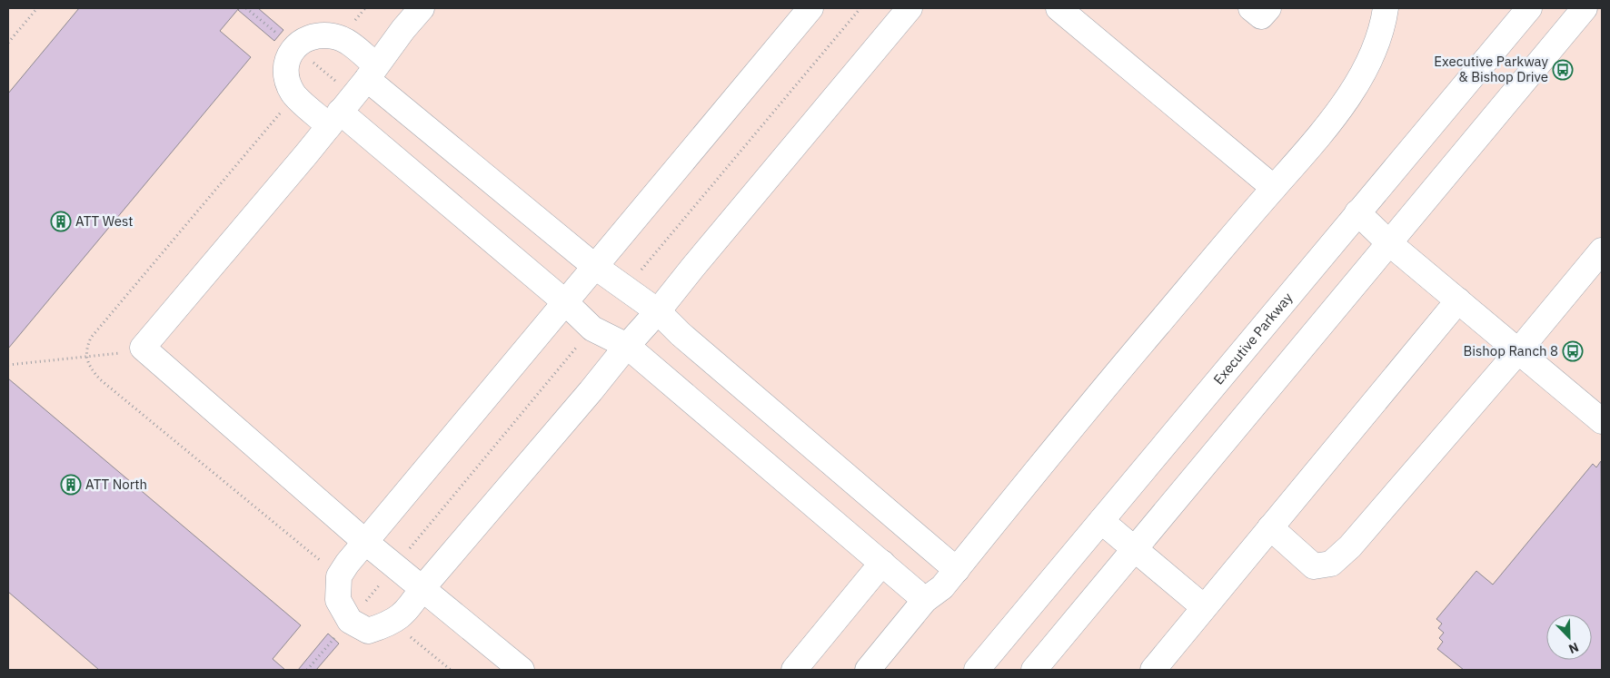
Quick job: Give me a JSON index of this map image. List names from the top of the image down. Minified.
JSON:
{"streets":{"street":["Executive Parkway"]},"places":{"bus stop":["Executive Parkway & Bishop Drive","Bishop Ranch 8"],"building":["ATT West","ATT North"]},"north":"bottom right"}
